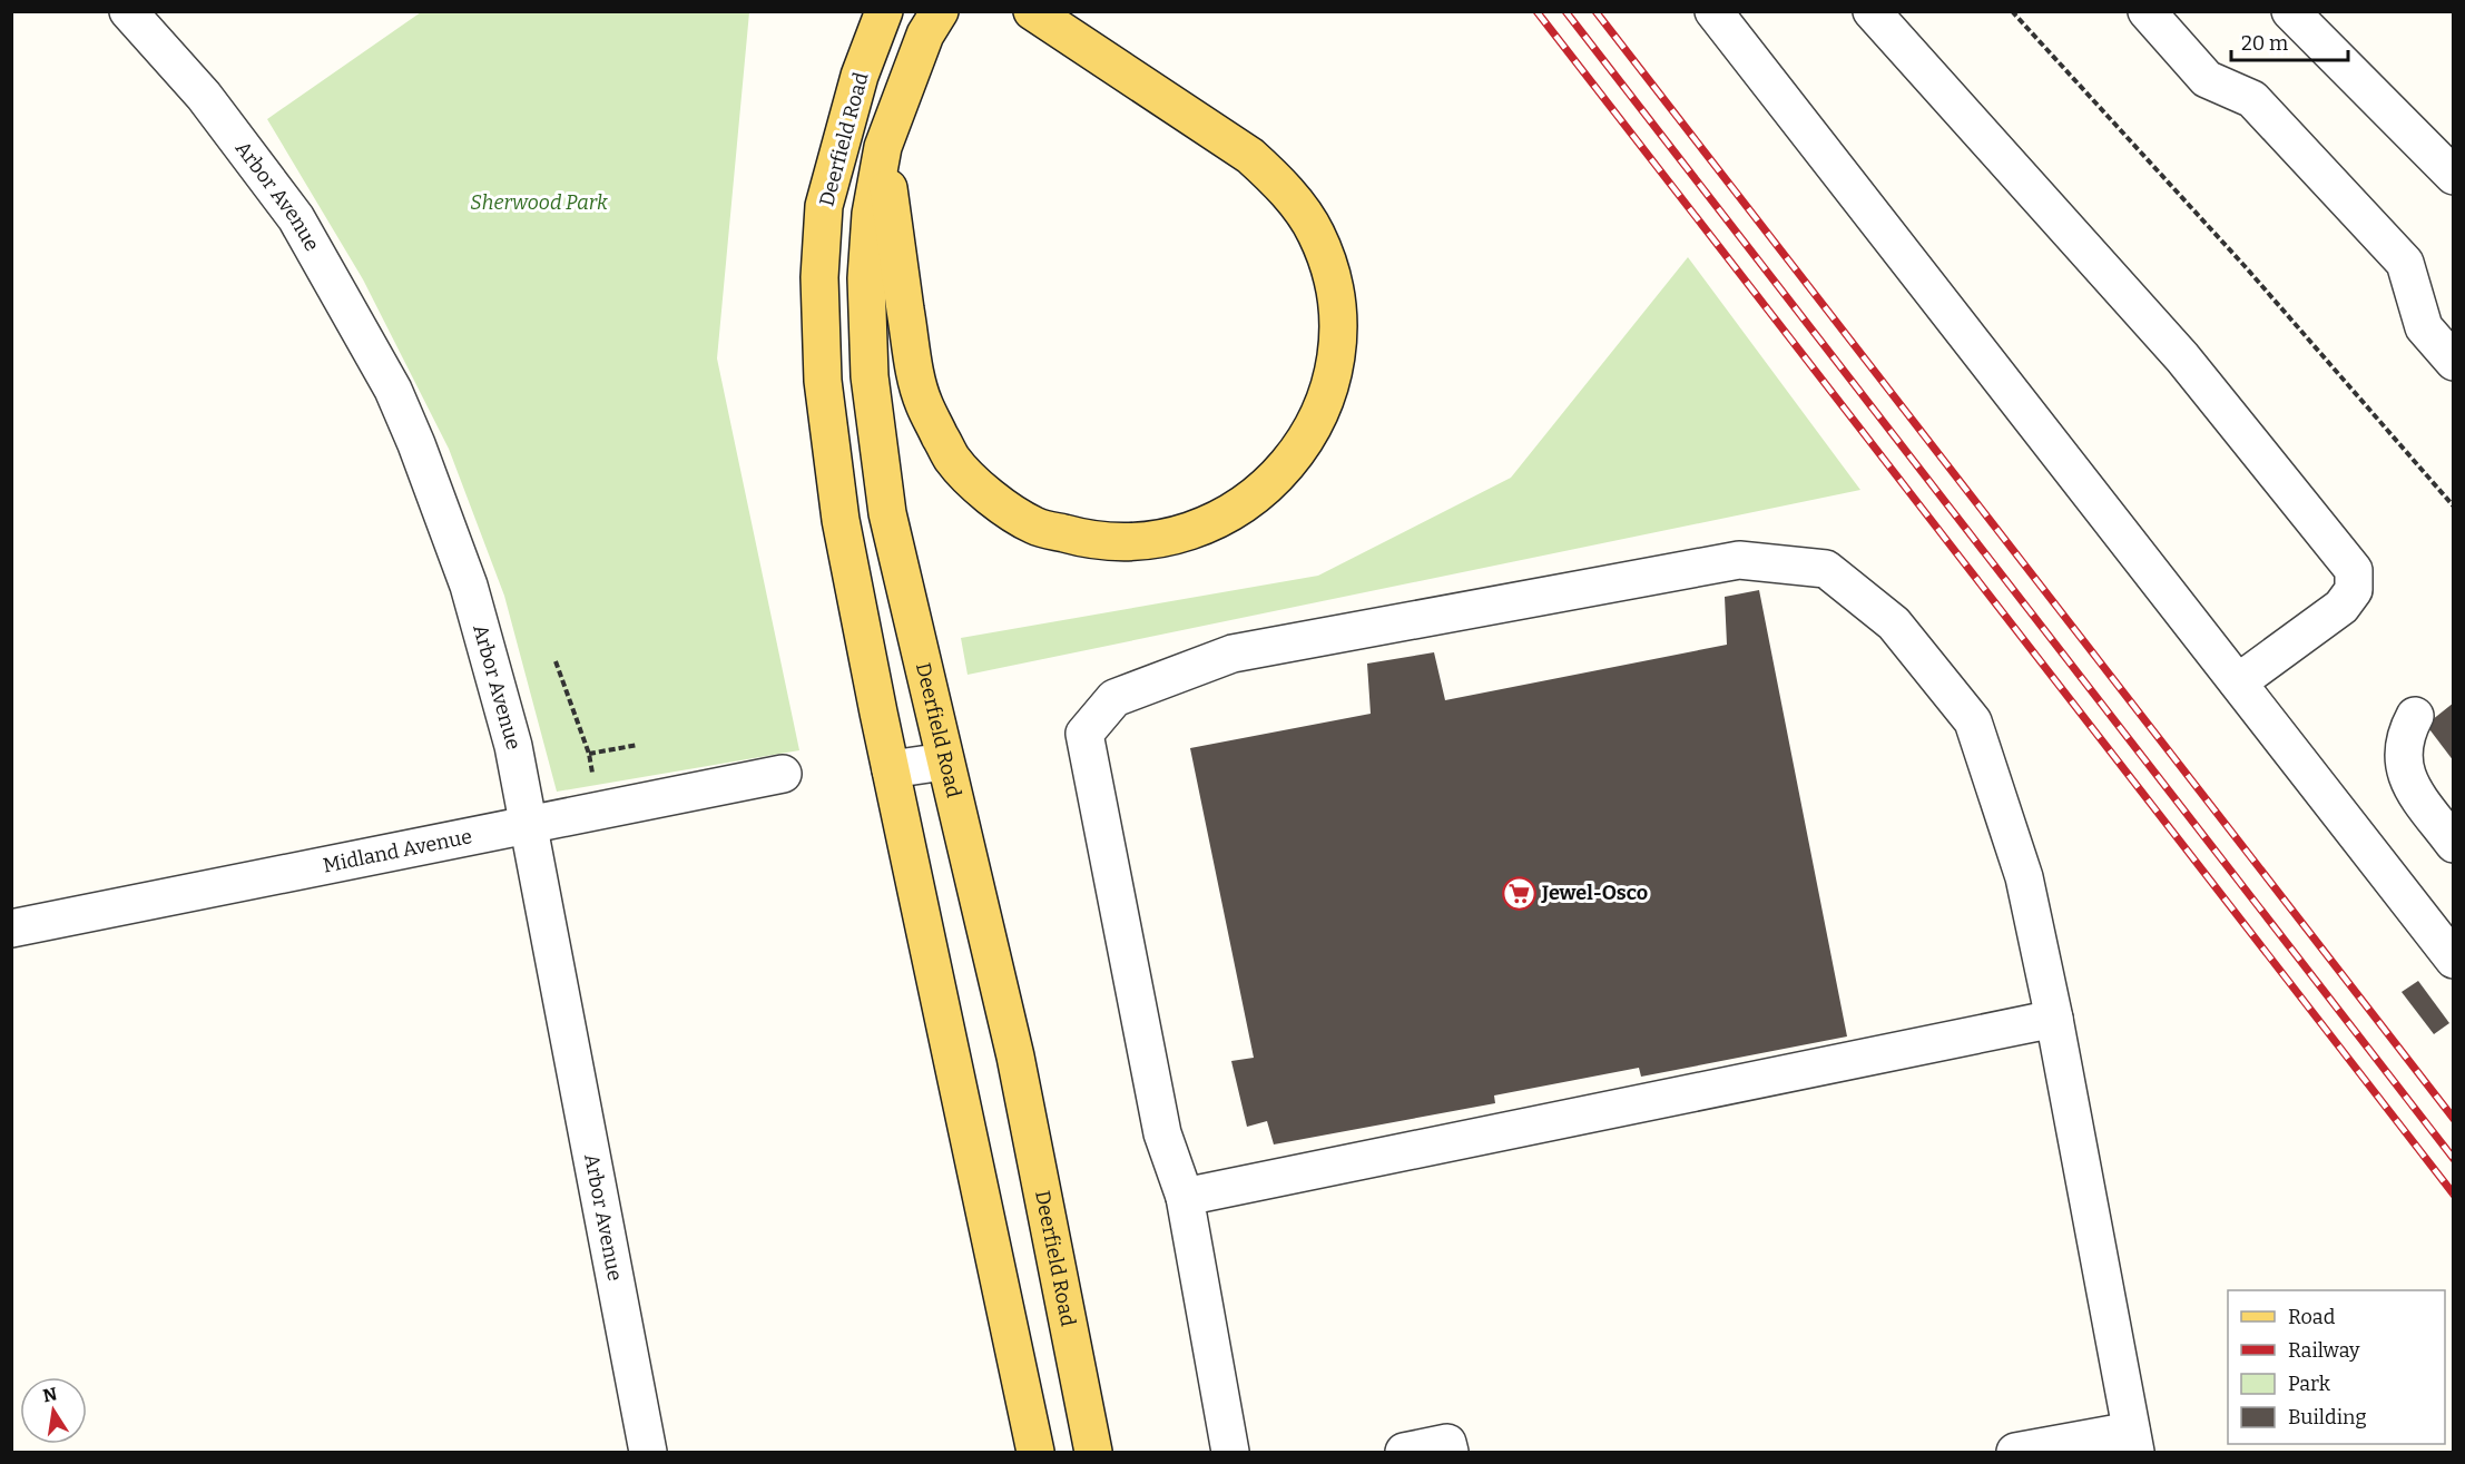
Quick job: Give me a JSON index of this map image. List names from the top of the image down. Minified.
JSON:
{"streets":{"main road":["Deerfield Road"],"street":["Arbor Avenue","Midland Avenue"]},"crossings":[["Arbor Avenue","Midland Avenue"]],"parks":["Sherwood Park"],"places":{"supermarket":["Jewel-Osco"]},"legend":["Road","Railway","Park","Building"],"scale_bar":"20 m","north":"top"}
